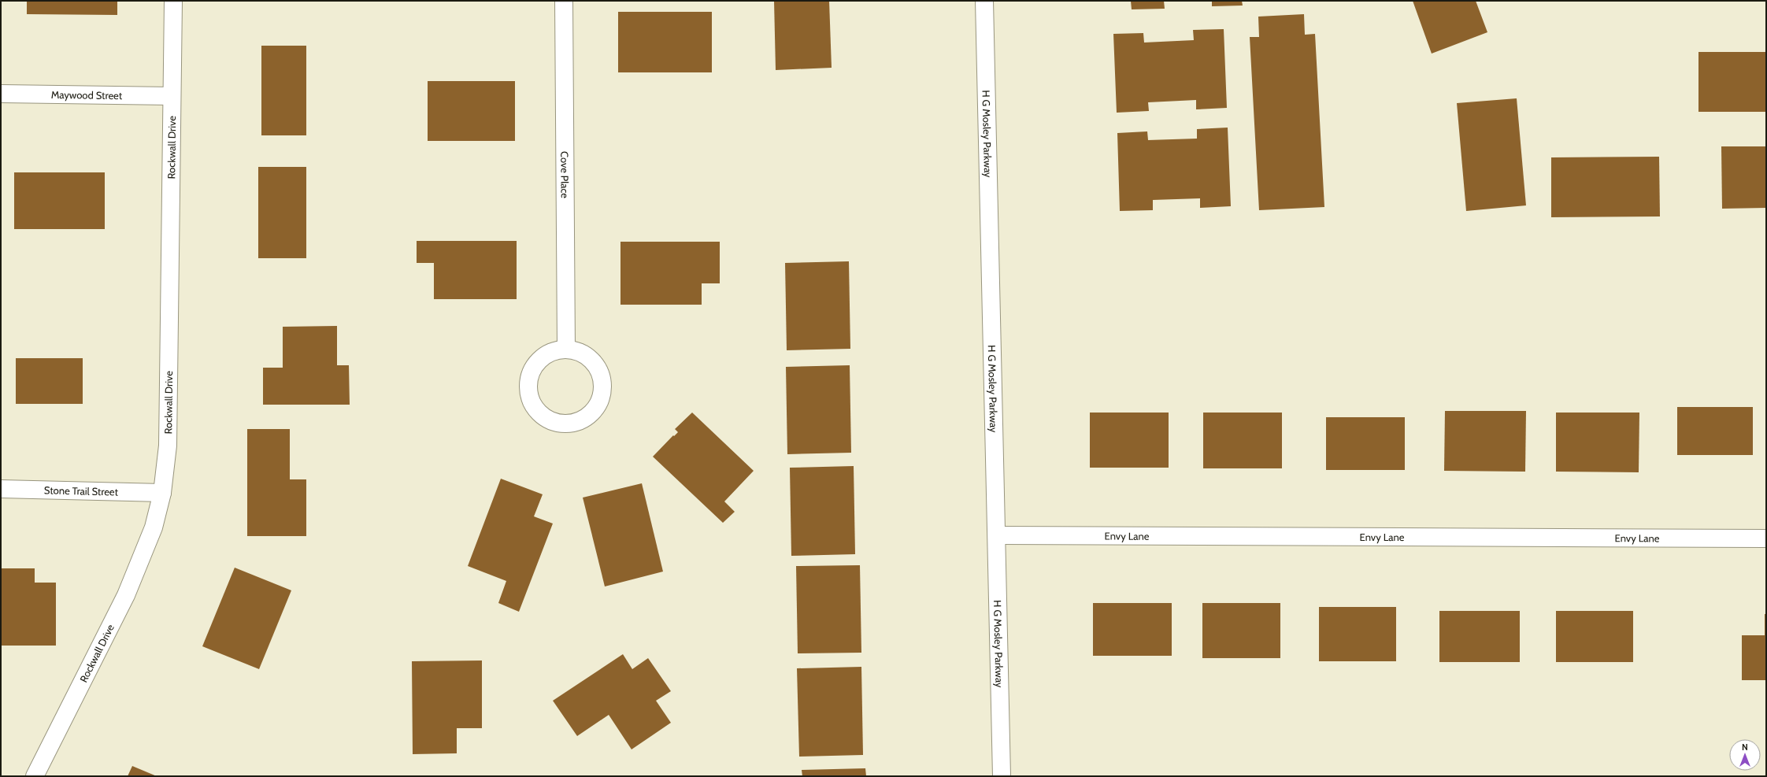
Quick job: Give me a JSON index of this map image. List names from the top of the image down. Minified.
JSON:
{"streets":{"street":["Maywood Street","H G Mosley Parkway","Rockwall Drive","Cove Place","Stone Trail Street","Envy Lane"]},"crossings":[["Maywood Street","Rockwall Drive"],["H G Mosley Parkway","Envy Lane"],["Rockwall Drive","Stone Trail Street"]],"north":"top"}
